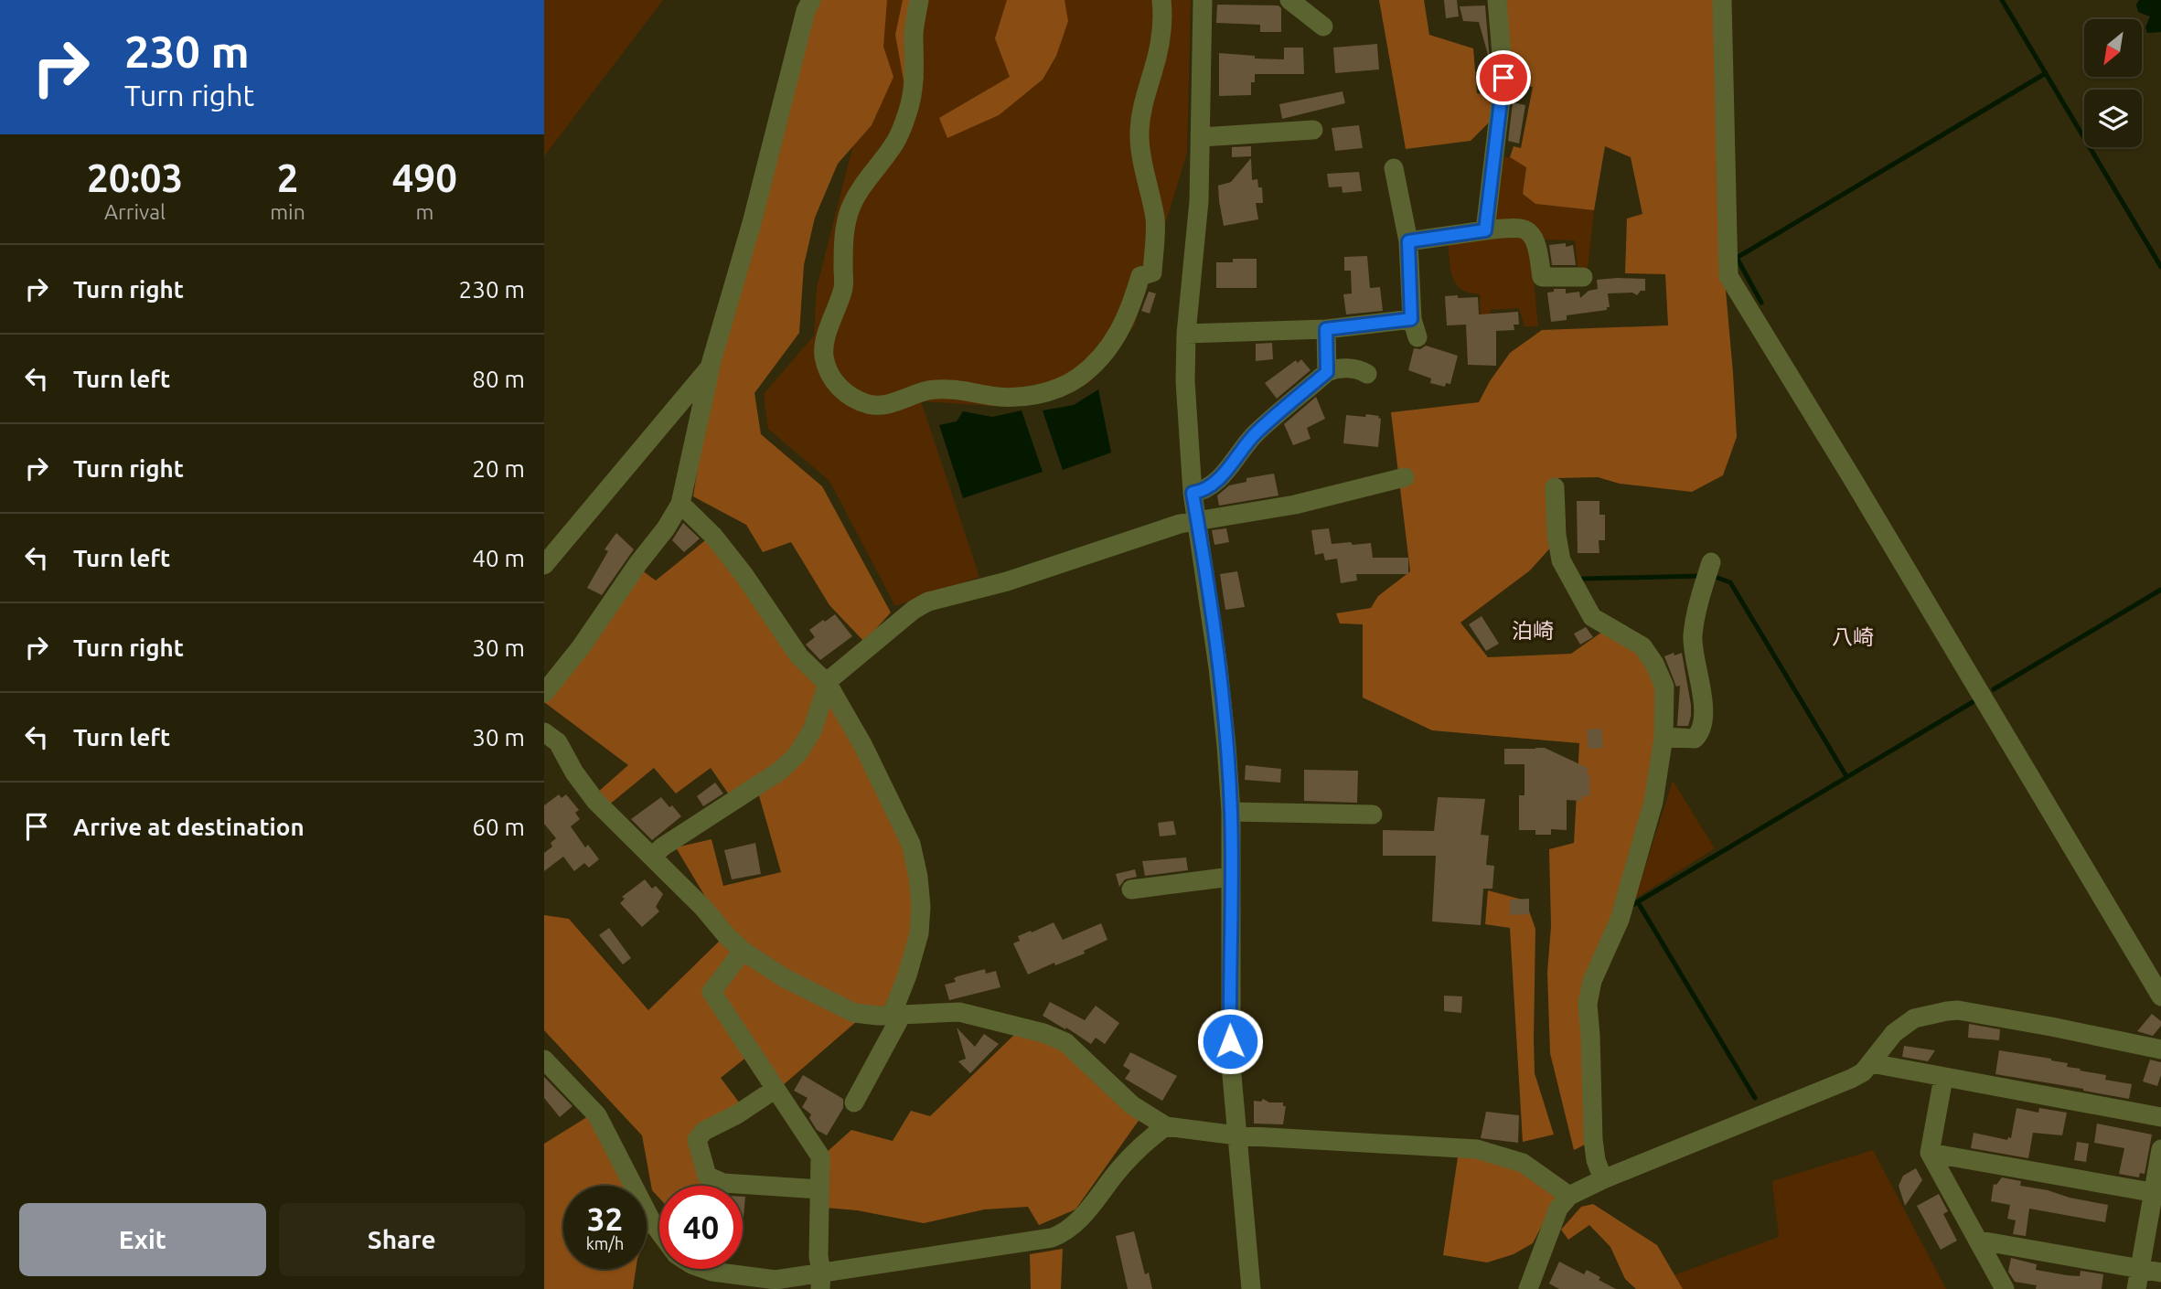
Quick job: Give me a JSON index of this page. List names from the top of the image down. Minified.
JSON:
{"districts":["泊崎","八崎"],"north":"bottom left","page":{"turn":["230 m","Turn right"],"eta":["20:03","Arrival","2","min","490","m"],"list":[{"name":"Turn right","value":"230 m"},{"name":"Turn left","value":"80 m"},{"name":"Turn right","value":"20 m"},{"name":"Turn left","value":"40 m"},{"name":"Turn right","value":"30 m"},{"name":"Turn left","value":"30 m"},{"name":"Arrive at destination","value":"60 m"}],"speed":"32 km/h","limit":"40","buttons":["Exit","Share"]}}
